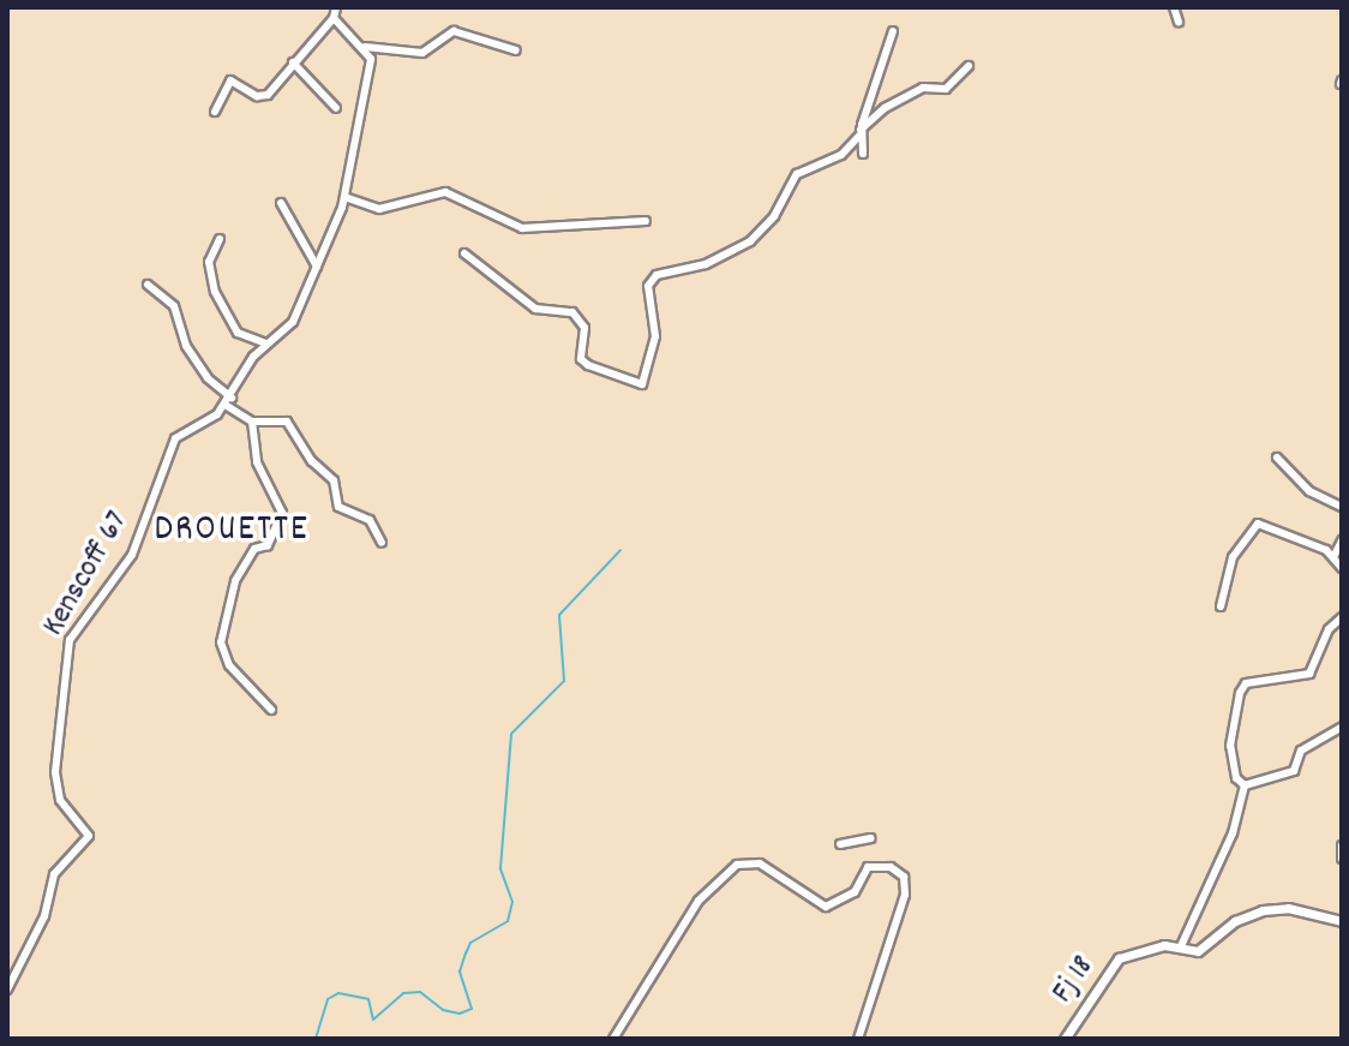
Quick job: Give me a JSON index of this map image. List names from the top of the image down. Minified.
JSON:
{"streets":{"street":["Kenscoff 67","Fj 18"]},"districts":["DROUETTE"]}
